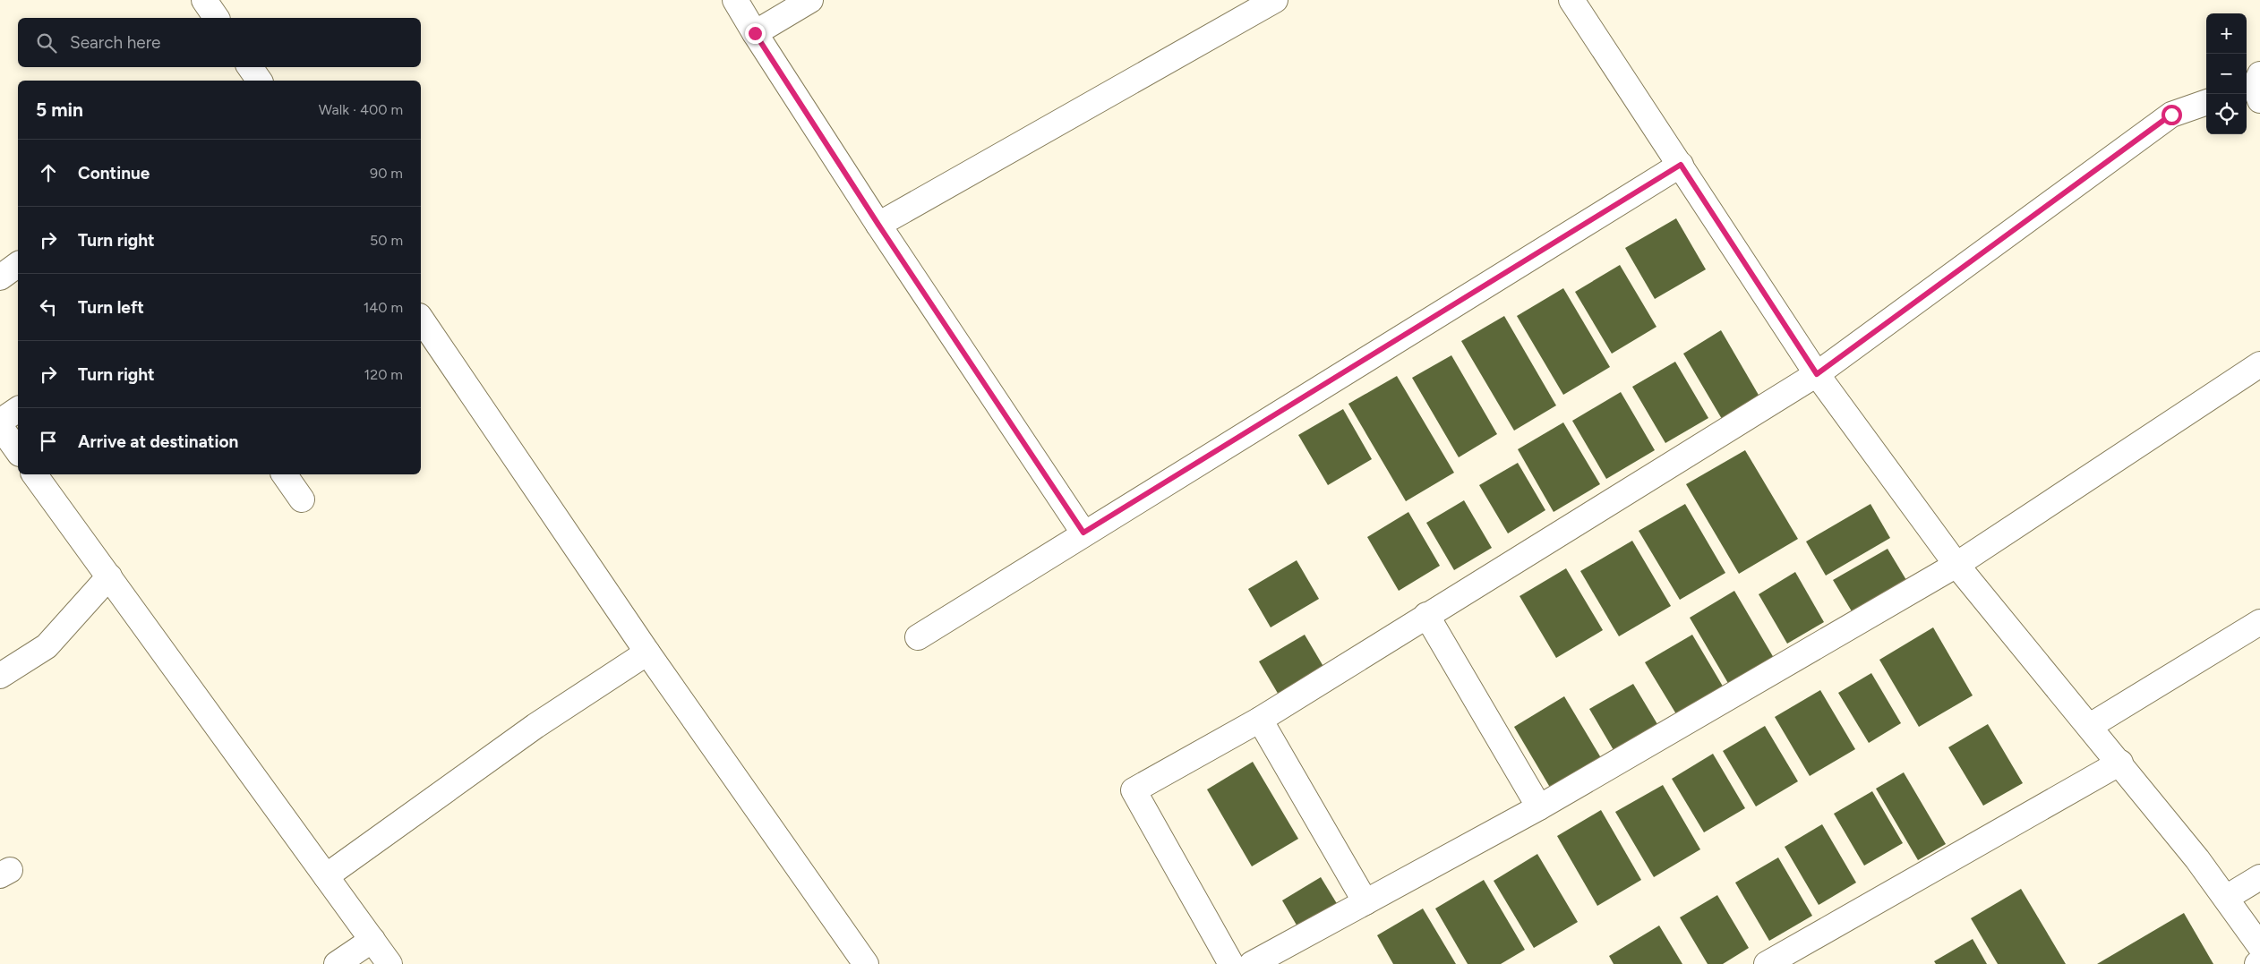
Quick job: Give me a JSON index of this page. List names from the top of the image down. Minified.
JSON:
{"page":{"map_buttons":["+","−"],"search":"Search here","heading":["5 min","Walk · 400 m"],"list":[["Continue","90 m"],["Turn right","50 m"],["Turn left","140 m"],["Turn right","120 m"],"Arrive at destination"]}}
